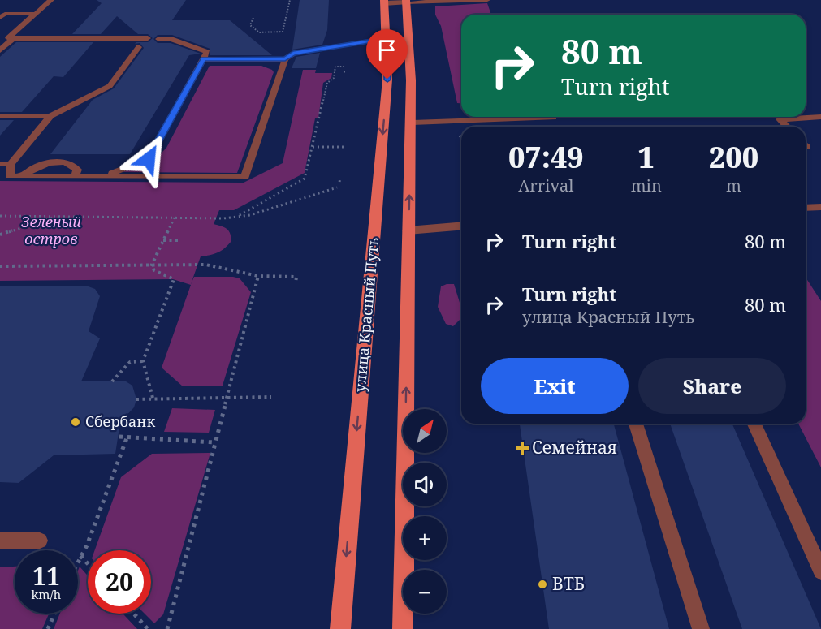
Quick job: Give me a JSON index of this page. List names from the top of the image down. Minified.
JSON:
{"streets":{"main road":["улица Красный Путь"]},"parks":["Зеленый остров"],"places":{"other":["Сбербанк","ВТБ"],"health":["Семейная"]},"north":"top right","page":{"turn":["80 m","Turn right"],"eta":["07:49","Arrival","1","min","200","m"],"list":[{"name":"Turn right","value":"80 m"},{"name":"Turn right","note":"улица Красный Путь","value":"80 m"}],"buttons":["Exit","Share"],"map_buttons":["+","−"],"speed":"11 km/h","limit":"20"}}
